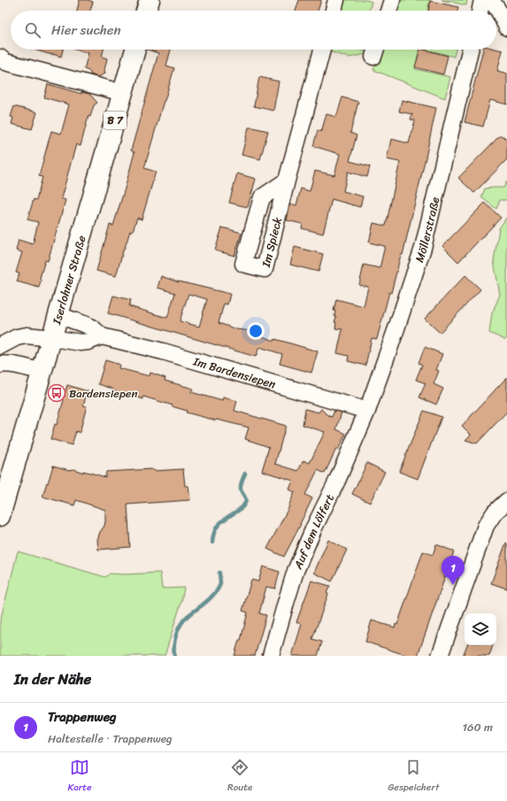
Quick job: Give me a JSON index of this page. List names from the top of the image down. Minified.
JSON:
{"streets":{"main road":["B 7","Iserlohner Straße"],"street":["Möllerstraße","Im Spieck","Im Bardensiepen","Auf dem Lölfert"]},"crossings":[["Möllerstraße","Im Bardensiepen"],["Möllerstraße","Auf dem Lölfert"],["Iserlohner Straße","Im Bardensiepen"],["Im Bardensiepen","Auf dem Lölfert"]],"places":{"bus stop":["Bardensiepen"]},"page":{"search":"Hier suchen","pins":"1","heading":"In der Nähe","list":[{"mark":"1","name":"Trappenweg","note":"Haltestelle · Trappenweg","value":"160 m"}],"nav":["Karte","Route","Gespeichert"]}}
